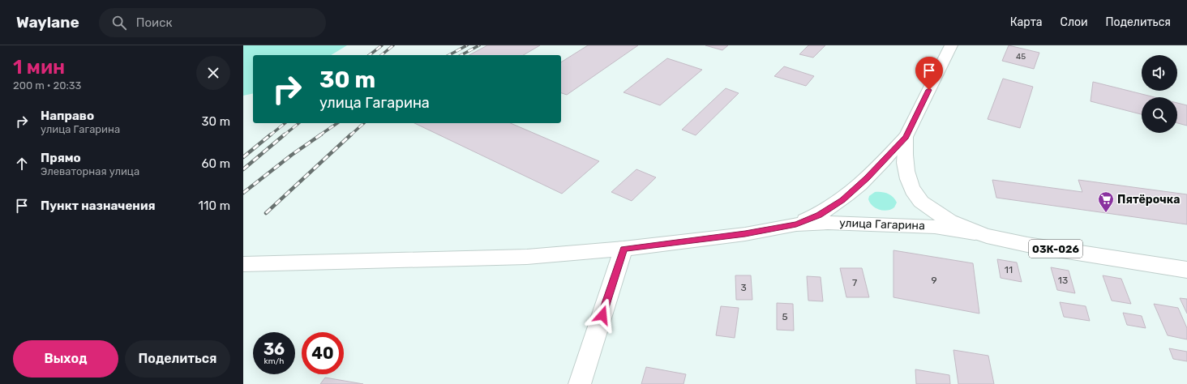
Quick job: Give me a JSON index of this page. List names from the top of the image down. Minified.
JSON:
{"streets":{"street":["улица Гагарина","03К-026"]},"crossings":[["улица Гагарина","03К-026"]],"places":{"supermarket":["Пятёрочка"]},"house_numbers":["45","11","9","13","7","3","5"],"page":{"header":"Waylane","search":"Поиск","nav":["Карта","Слои","Поделиться"],"heading":["1 мин","200 m · 20:33"],"turn":["30 m","улица Гагарина"],"list":[{"name":"Направо","note":"улица Гагарина","value":"30 m"},{"name":"Прямо","note":"Элеваторная улица","value":"60 m"},{"name":"Пункт назначения","value":"110 m"}],"speed":"36 km/h","limit":"40","buttons":["Выход","Поделиться"]}}
